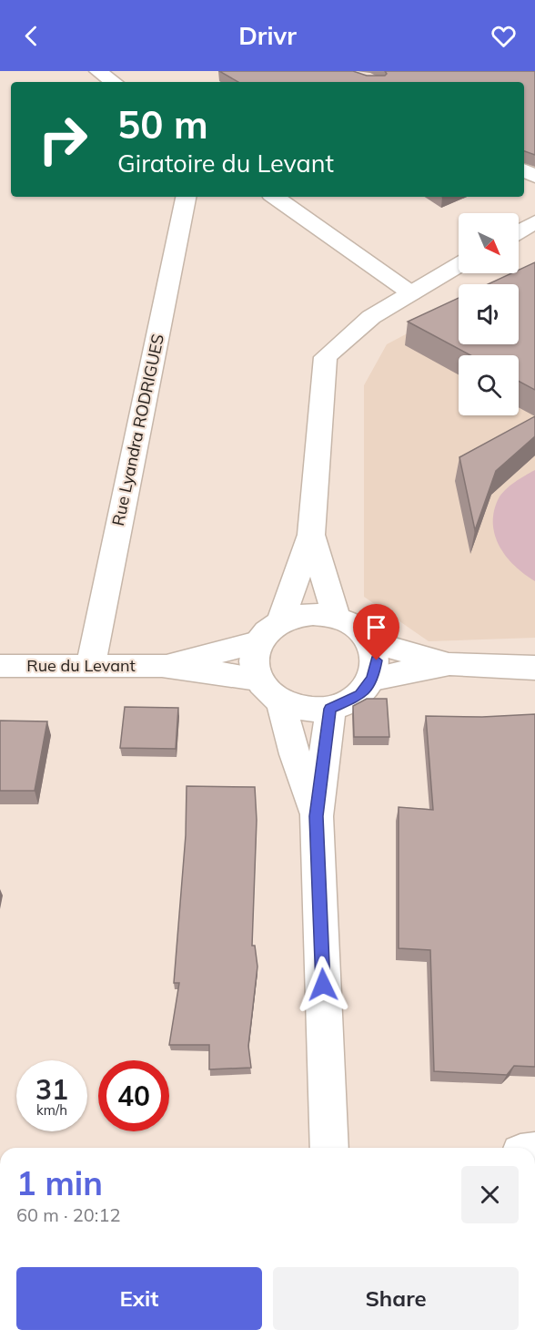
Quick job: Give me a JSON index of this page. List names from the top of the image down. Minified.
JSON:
{"streets":{"street":["Rue Lyandra RODRIGUES","Rue du Levant"]},"crossings":[["Rue Lyandra RODRIGUES","Rue du Levant"]],"north":"bottom right","page":{"header":"Drivr","turn":["50 m","Giratoire du Levant"],"speed":"31 km/h","limit":"40","heading":["1 min","60 m · 20:12"],"buttons":["Exit","Share"]}}
